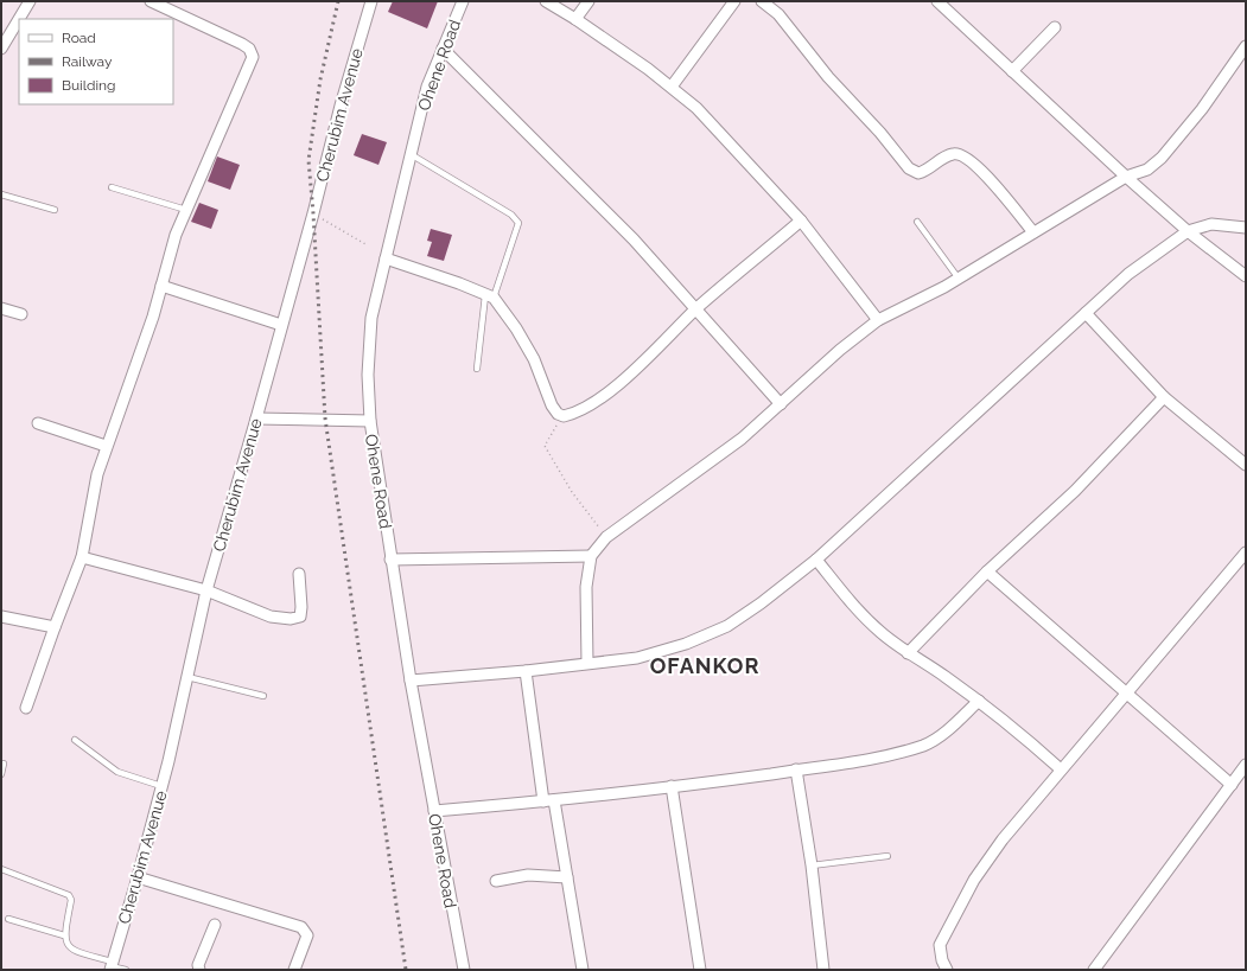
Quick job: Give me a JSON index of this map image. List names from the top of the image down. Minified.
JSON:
{"streets":{"street":["Ohene Road","Cherubim Avenue"]},"districts":["OFANKOR"],"legend":["Road","Railway","Building"]}
